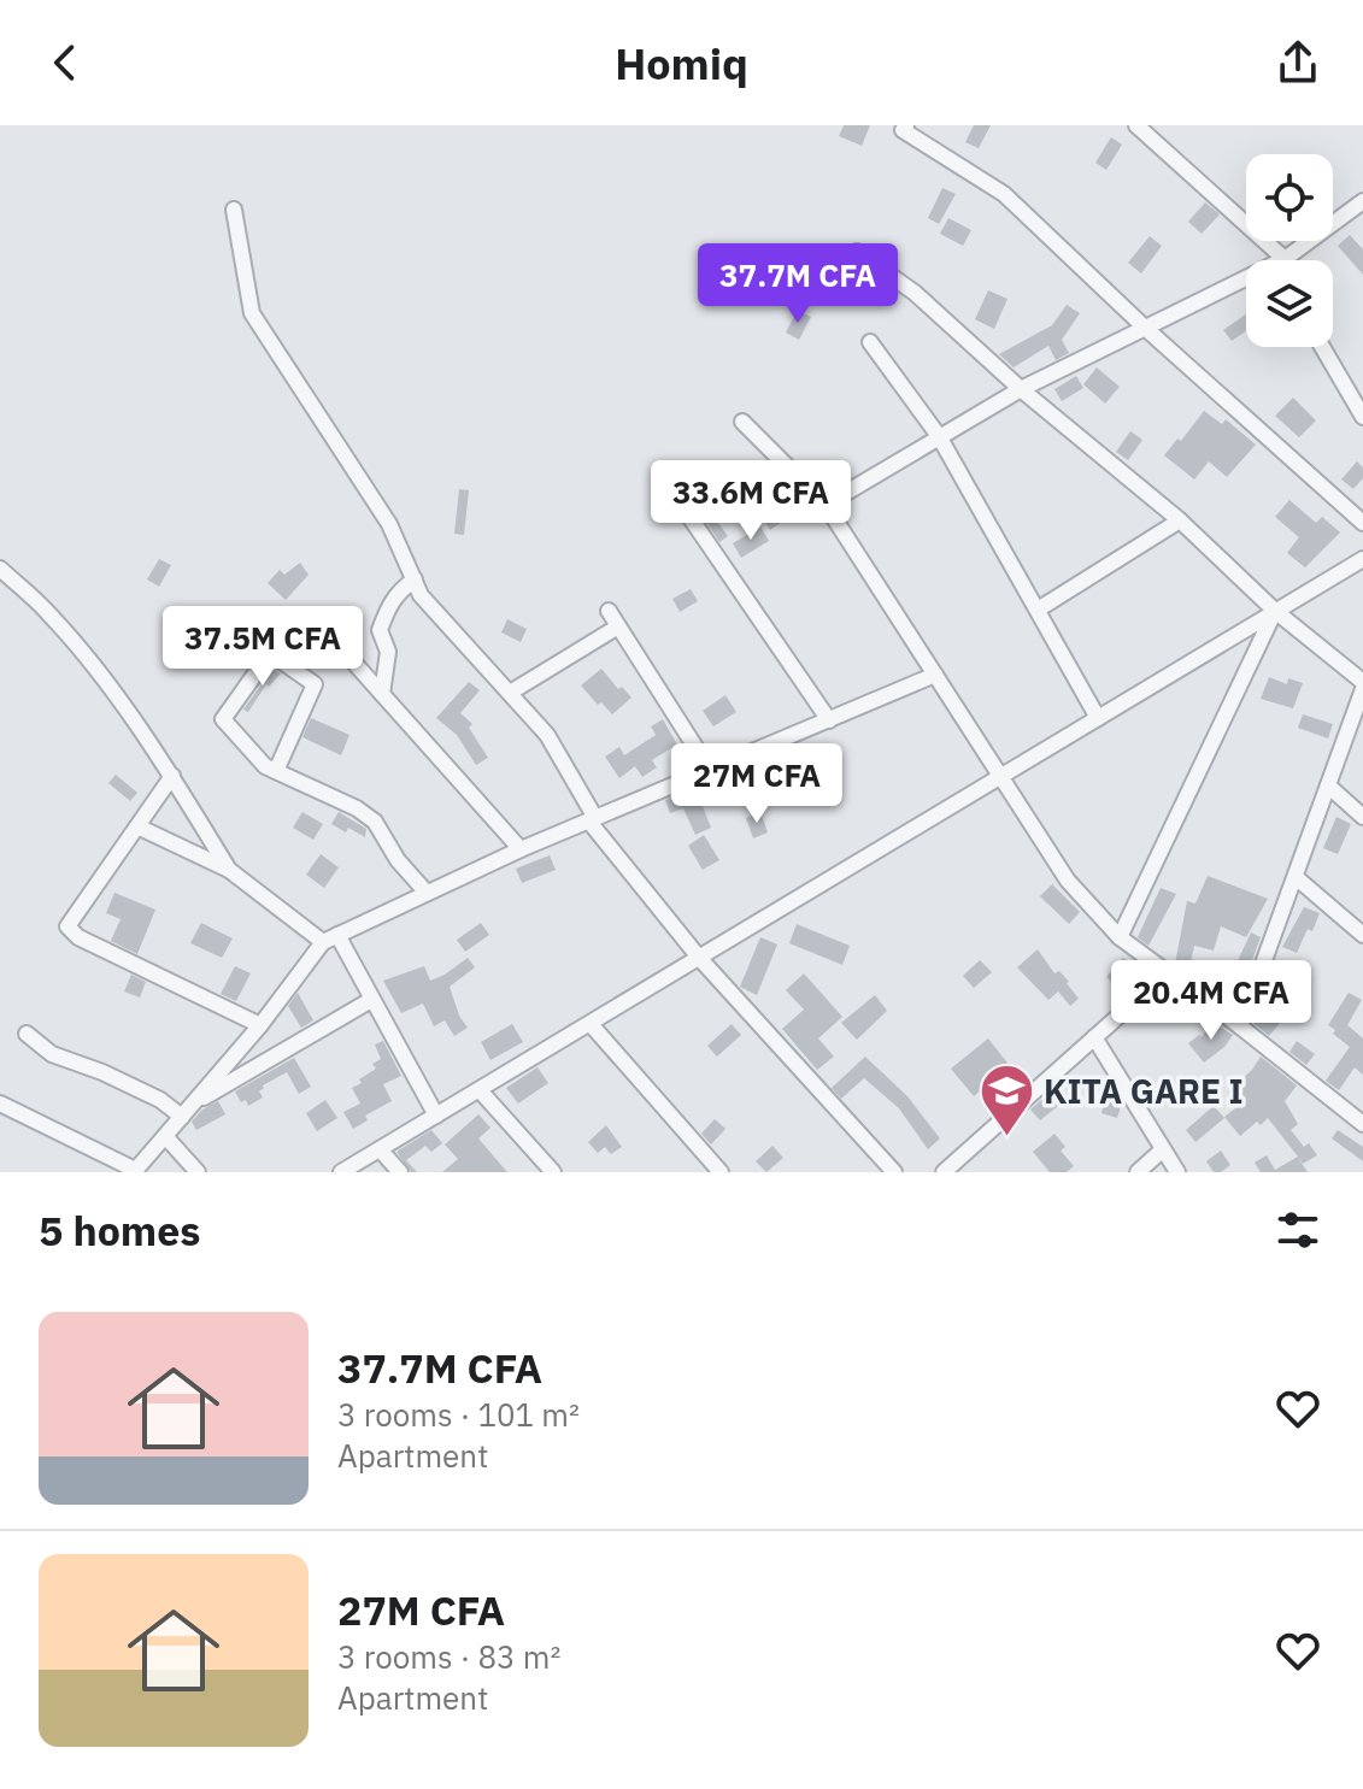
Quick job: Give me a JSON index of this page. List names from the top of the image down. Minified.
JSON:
{"places":{"school or university":["KITA GARE I"]},"page":{"header":"Homiq","price":["37.7M CFA","33.6M CFA","37.5M CFA","27M CFA","20.4M CFA"],"heading":"5 homes","list":[{"name":"37.7M CFA","note":"3 rooms · 101 m² · Apartment"},{"name":"27M CFA","note":"3 rooms · 83 m² · Apartment"}]}}
